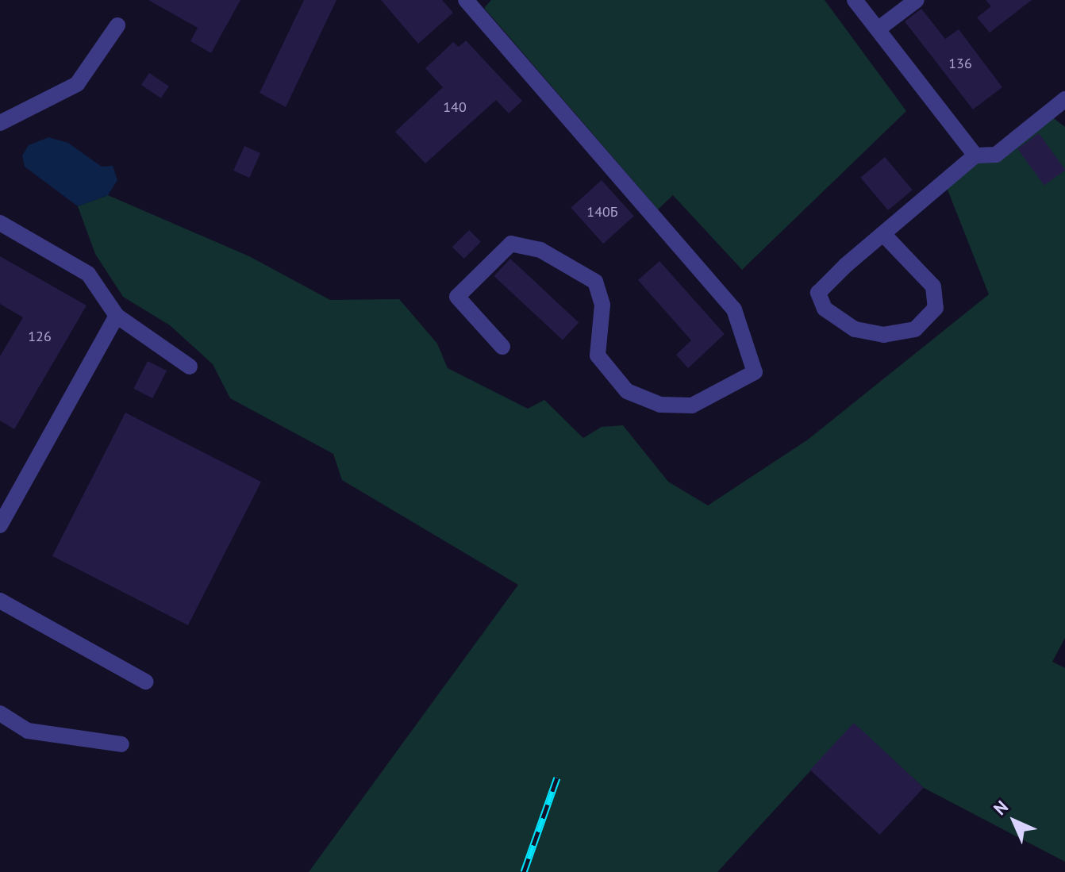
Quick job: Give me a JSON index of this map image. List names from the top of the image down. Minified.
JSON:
{"house_numbers":["136","140","140Б","126"],"north":"top left"}
